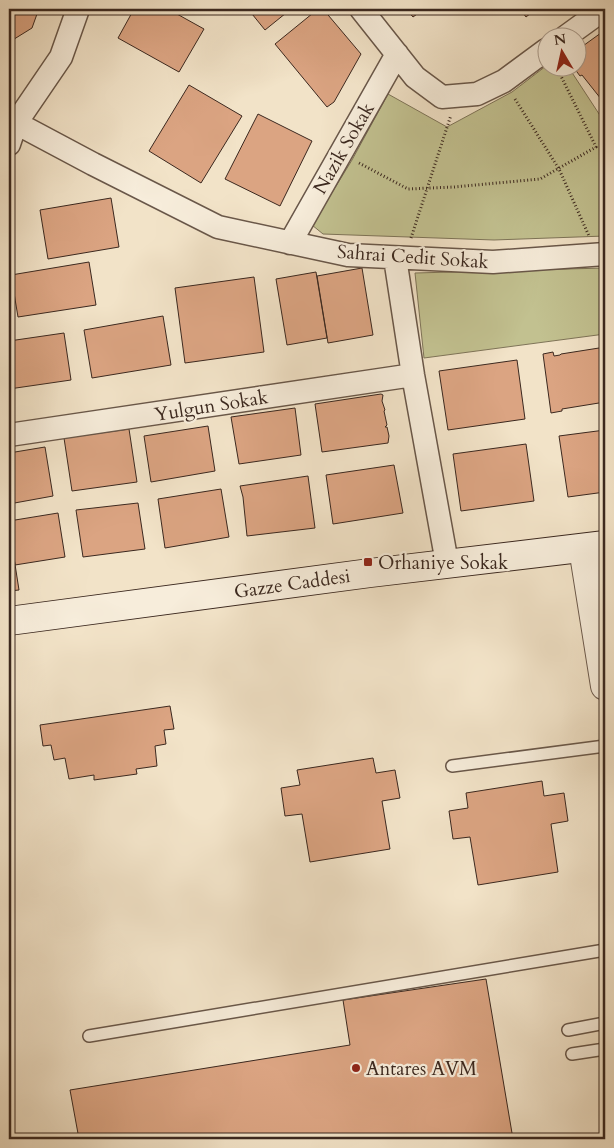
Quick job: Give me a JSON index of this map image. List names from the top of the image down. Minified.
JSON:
{"streets":{"main road":["Gazze Caddesi"],"street":["Nazik Sokak","Sahrai Cedit Sokak","Yulgun Sokak"]},"crossings":[["Nazik Sokak","Sahrai Cedit Sokak"]],"places":{"transit":["Orhaniye Sokak"],"other":["Antares AVM"]},"north":"top"}
